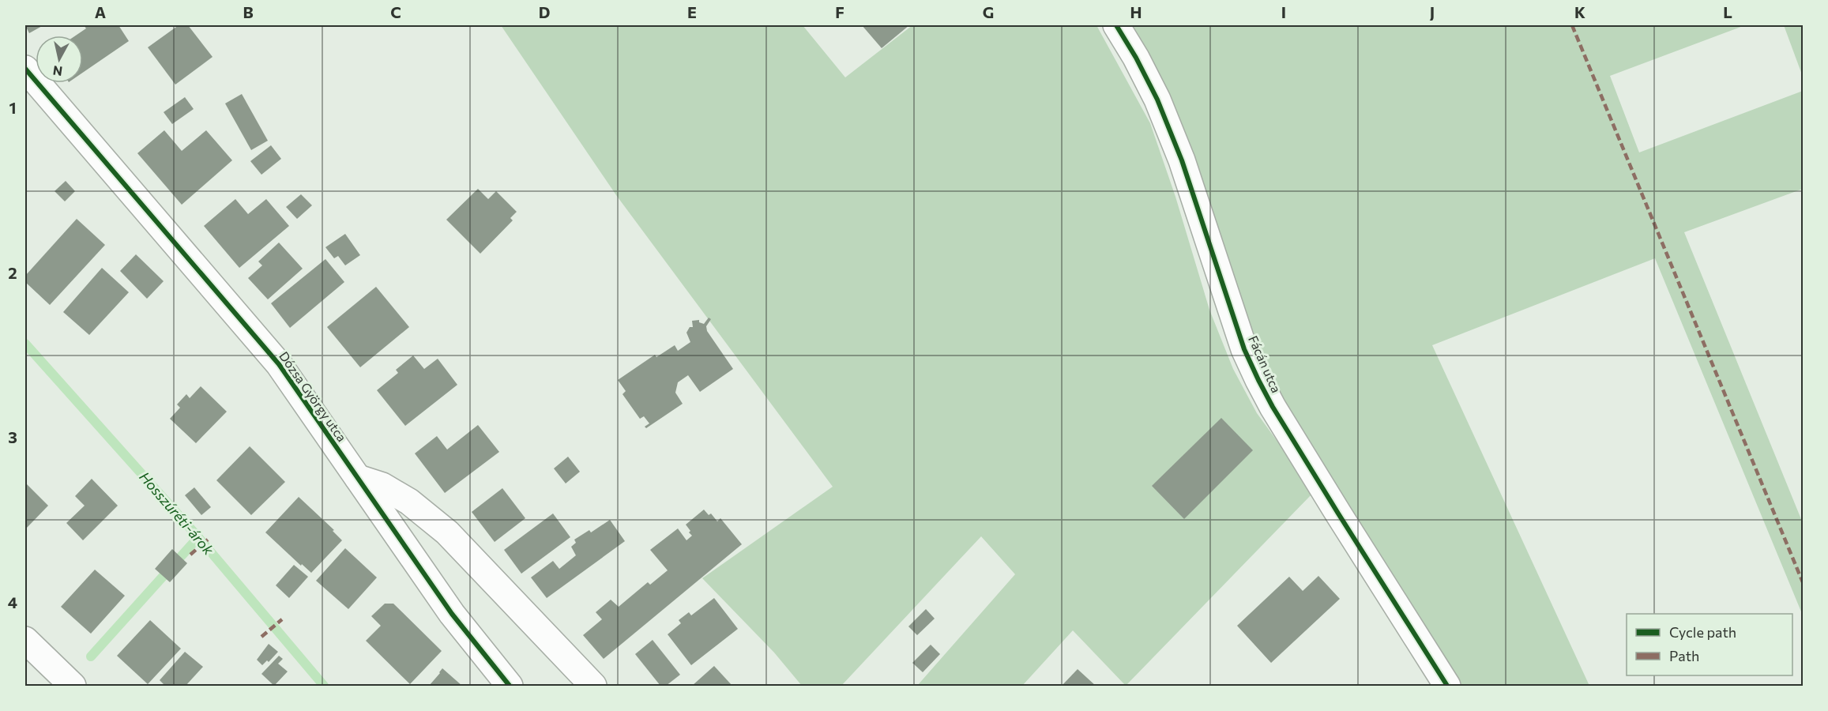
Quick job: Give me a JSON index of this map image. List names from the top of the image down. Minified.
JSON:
{"streets":{"street":["Fácán utca","Dózsa György utca"]},"water":["Hosszúréti-árok"],"legend":["Cycle path","Path"],"north":"bottom","grid":{"columns":["A","B","C","D","E","F","G","H","I","J","K","L"],"rows":["1","2","3","4"]}}
